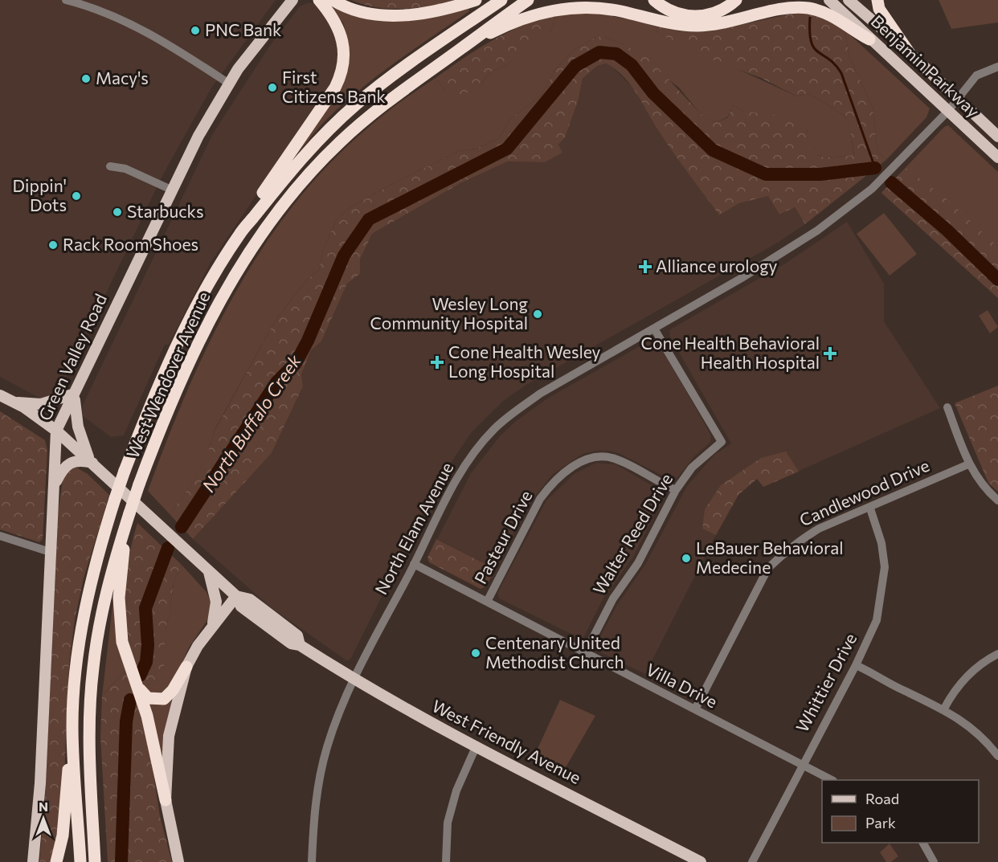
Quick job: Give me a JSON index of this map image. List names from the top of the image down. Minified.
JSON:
{"streets":{"highway":["West Wendover Avenue"],"main road":["Benjamin Parkway","Green Valley Road","West Friendly Avenue"],"street":["Candlewood Drive","North Elam Avenue","Walter Reed Drive","Pasteur Drive","Whittier Drive","Villa Drive"]},"crossings":[["Benjamin Parkway","North Elam Avenue"],["Green Valley Road","West Friendly Avenue"],["Candlewood Drive","Whittier Drive"],["Candlewood Drive","Villa Drive"],["North Elam Avenue","Walter Reed Drive"],["North Elam Avenue","Villa Drive"],["North Elam Avenue","West Friendly Avenue"],["Walter Reed Drive","Pasteur Drive"],["Walter Reed Drive","Villa Drive"],["Pasteur Drive","Villa Drive"],["Whittier Drive","Villa Drive"]],"water":["North Buffalo Creek"],"places":{"other":["PNC Bank","Macy's","First Citizens Bank","Dippin' Dots","Starbucks","Rack Room Shoes","Wesley Long Community Hospital","LeBauer Behavioral Medecine","Centenary United Methodist Church"],"health":["Alliance urology","Cone Health Behavioral Health Hospital","Cone Health Wesley Long Hospital"]},"legend":["Road","Park"],"north":"top"}
